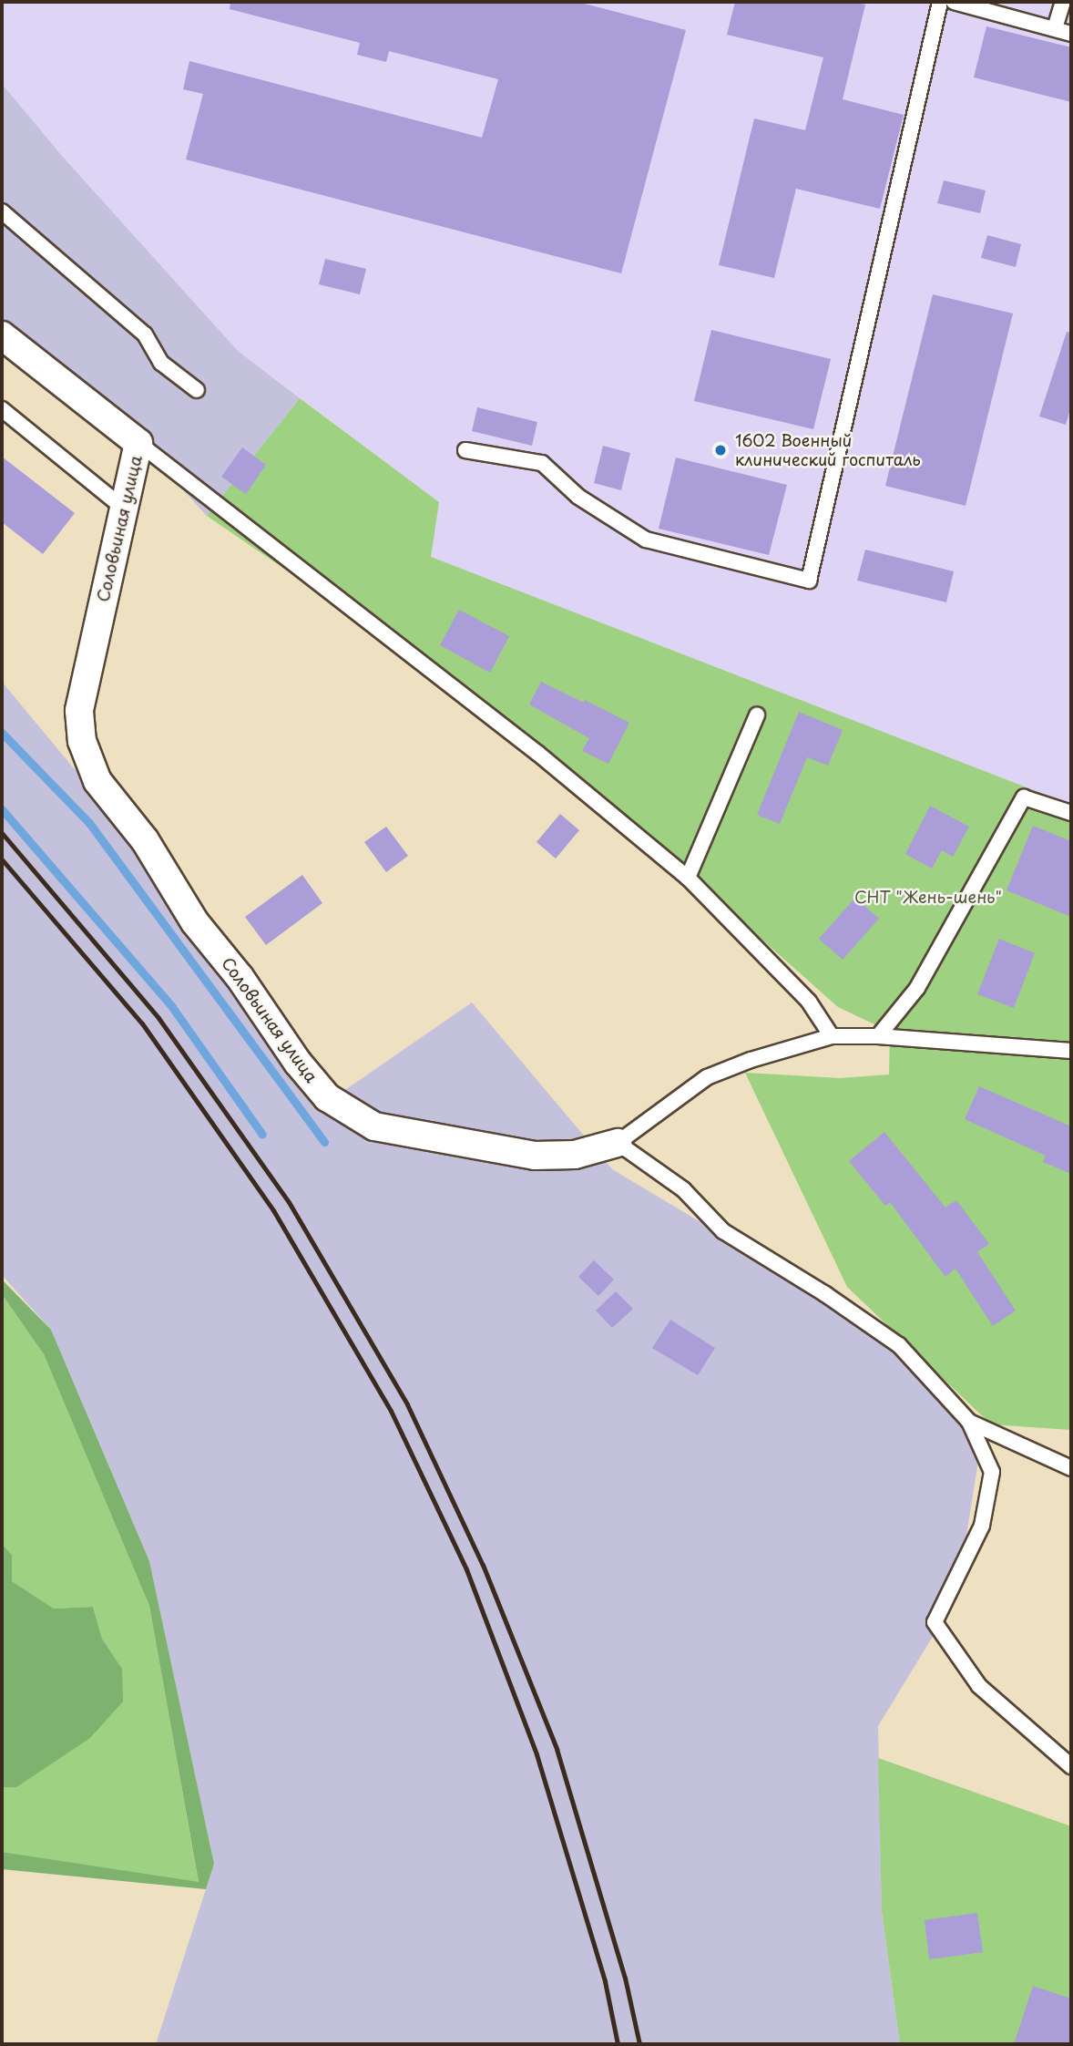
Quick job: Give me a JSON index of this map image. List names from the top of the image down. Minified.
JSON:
{"streets":{"street":["Соловьиная улица"]},"parks":["СНТ \"Жень-шень\""],"places":["1602 Военный клинический госпиталь"]}
